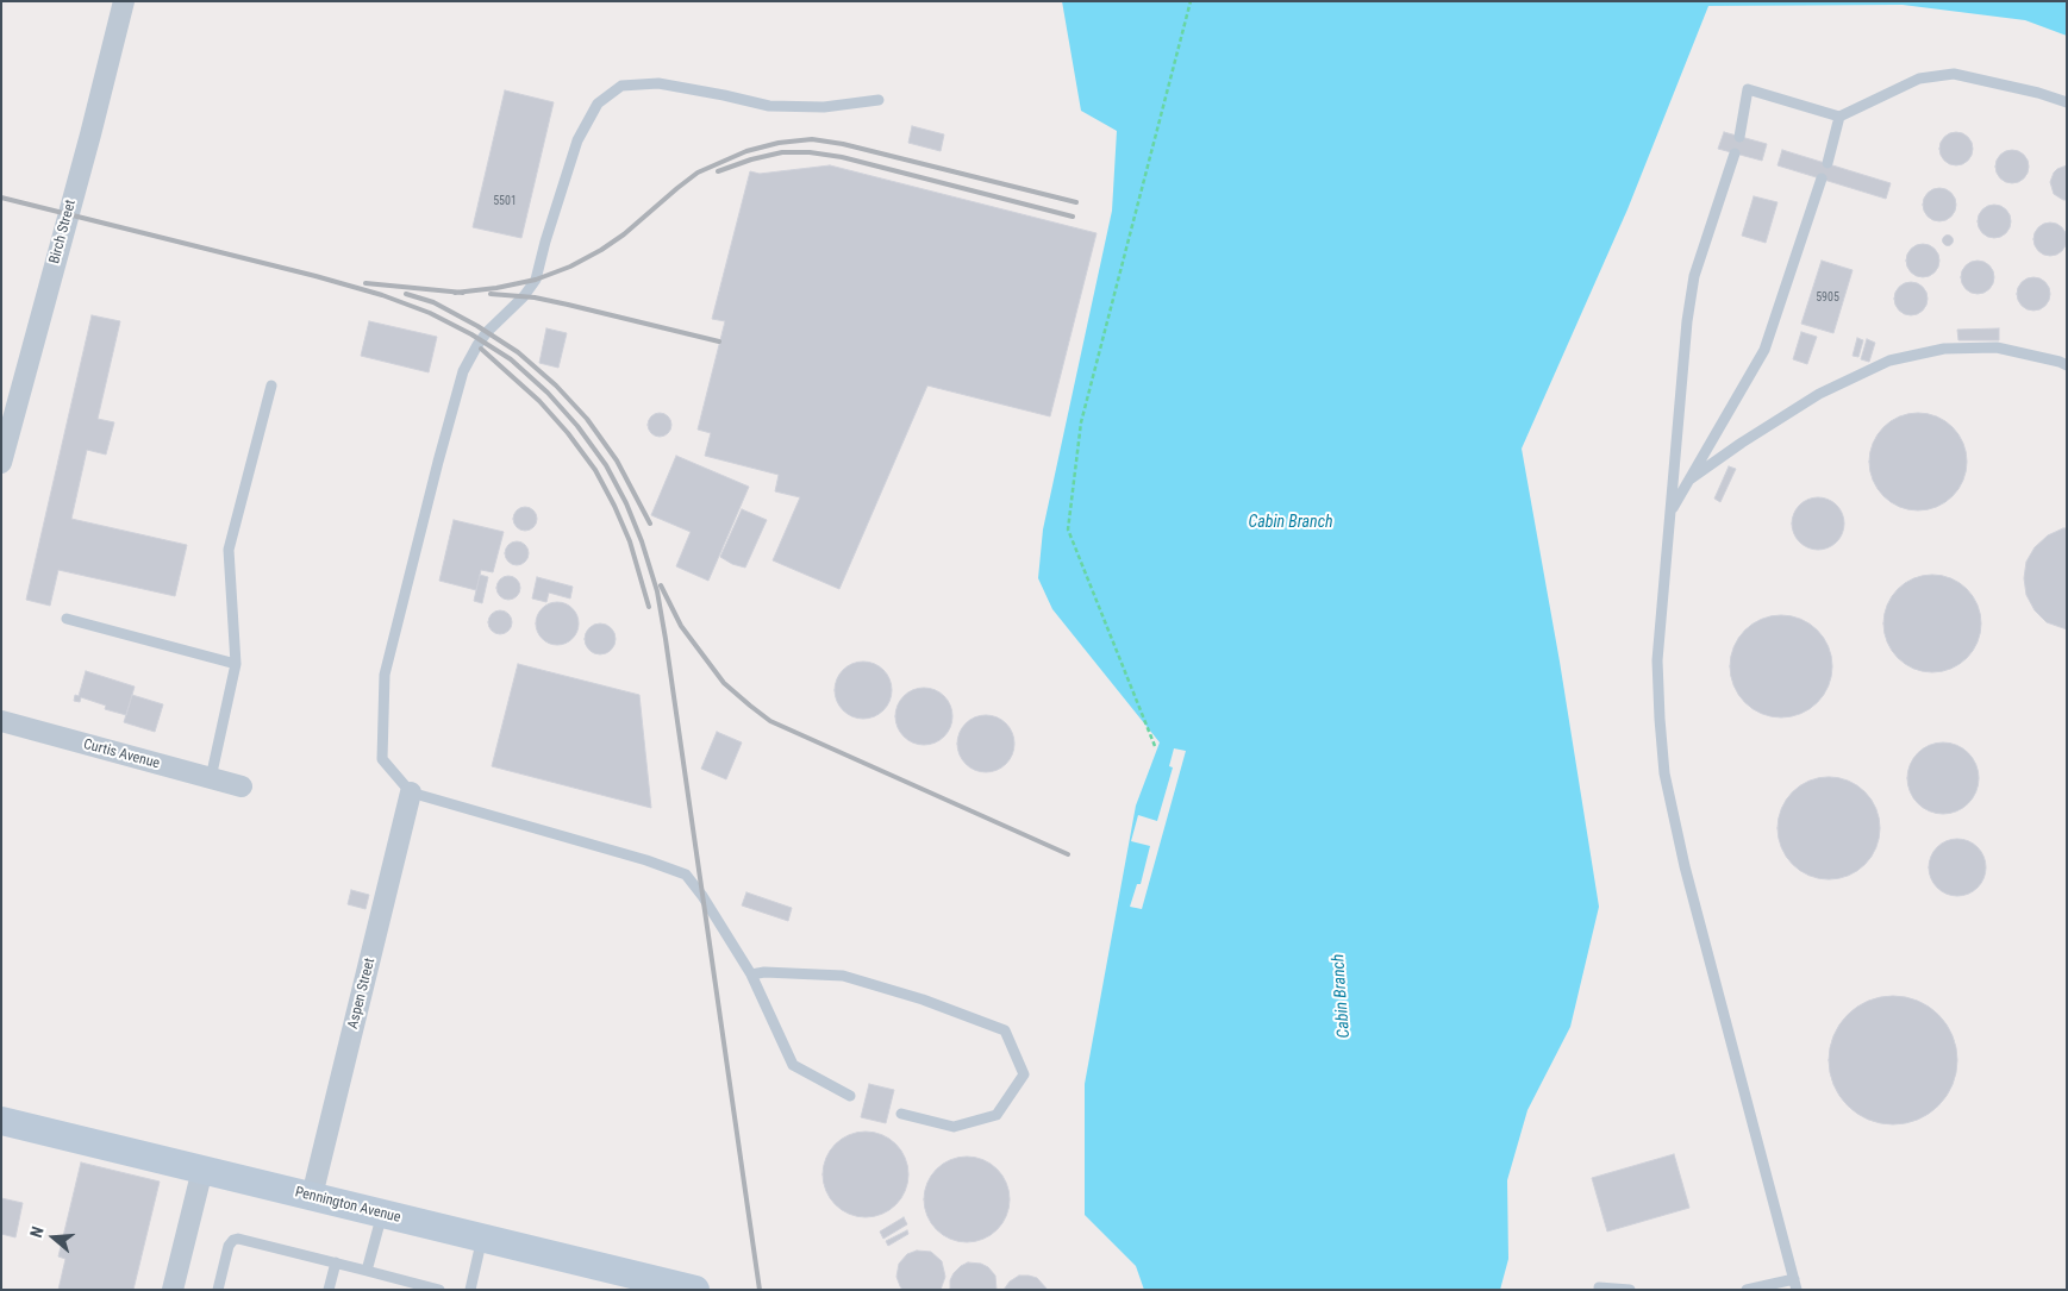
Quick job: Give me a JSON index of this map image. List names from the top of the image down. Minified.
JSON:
{"streets":{"main road":["Pennington Avenue"],"street":["Birch Street","Curtis Avenue","Aspen Street"]},"crossings":[["Aspen Street","Pennington Avenue"]],"water":["Cabin Branch"],"house_numbers":["5501","5905"],"north":"left"}
